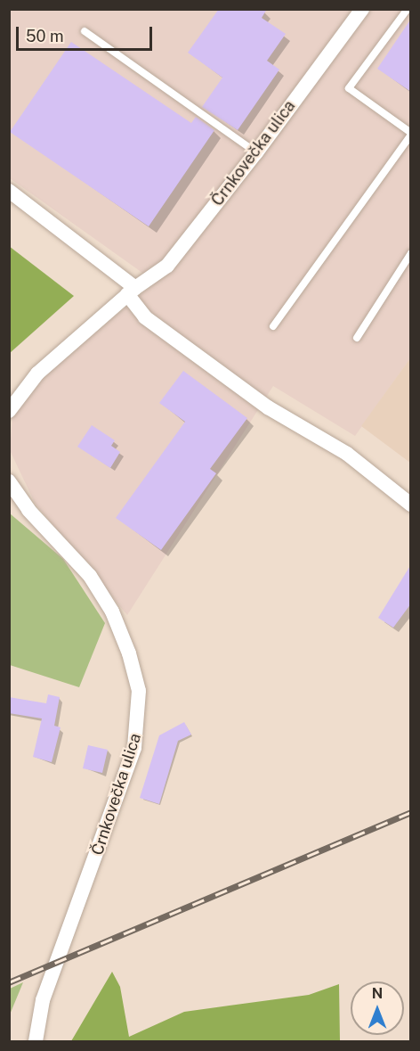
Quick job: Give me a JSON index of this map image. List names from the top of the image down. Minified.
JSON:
{"streets":{"street":["Črnkovečka ulica"]},"scale_bar":"50 m","north":"top"}
